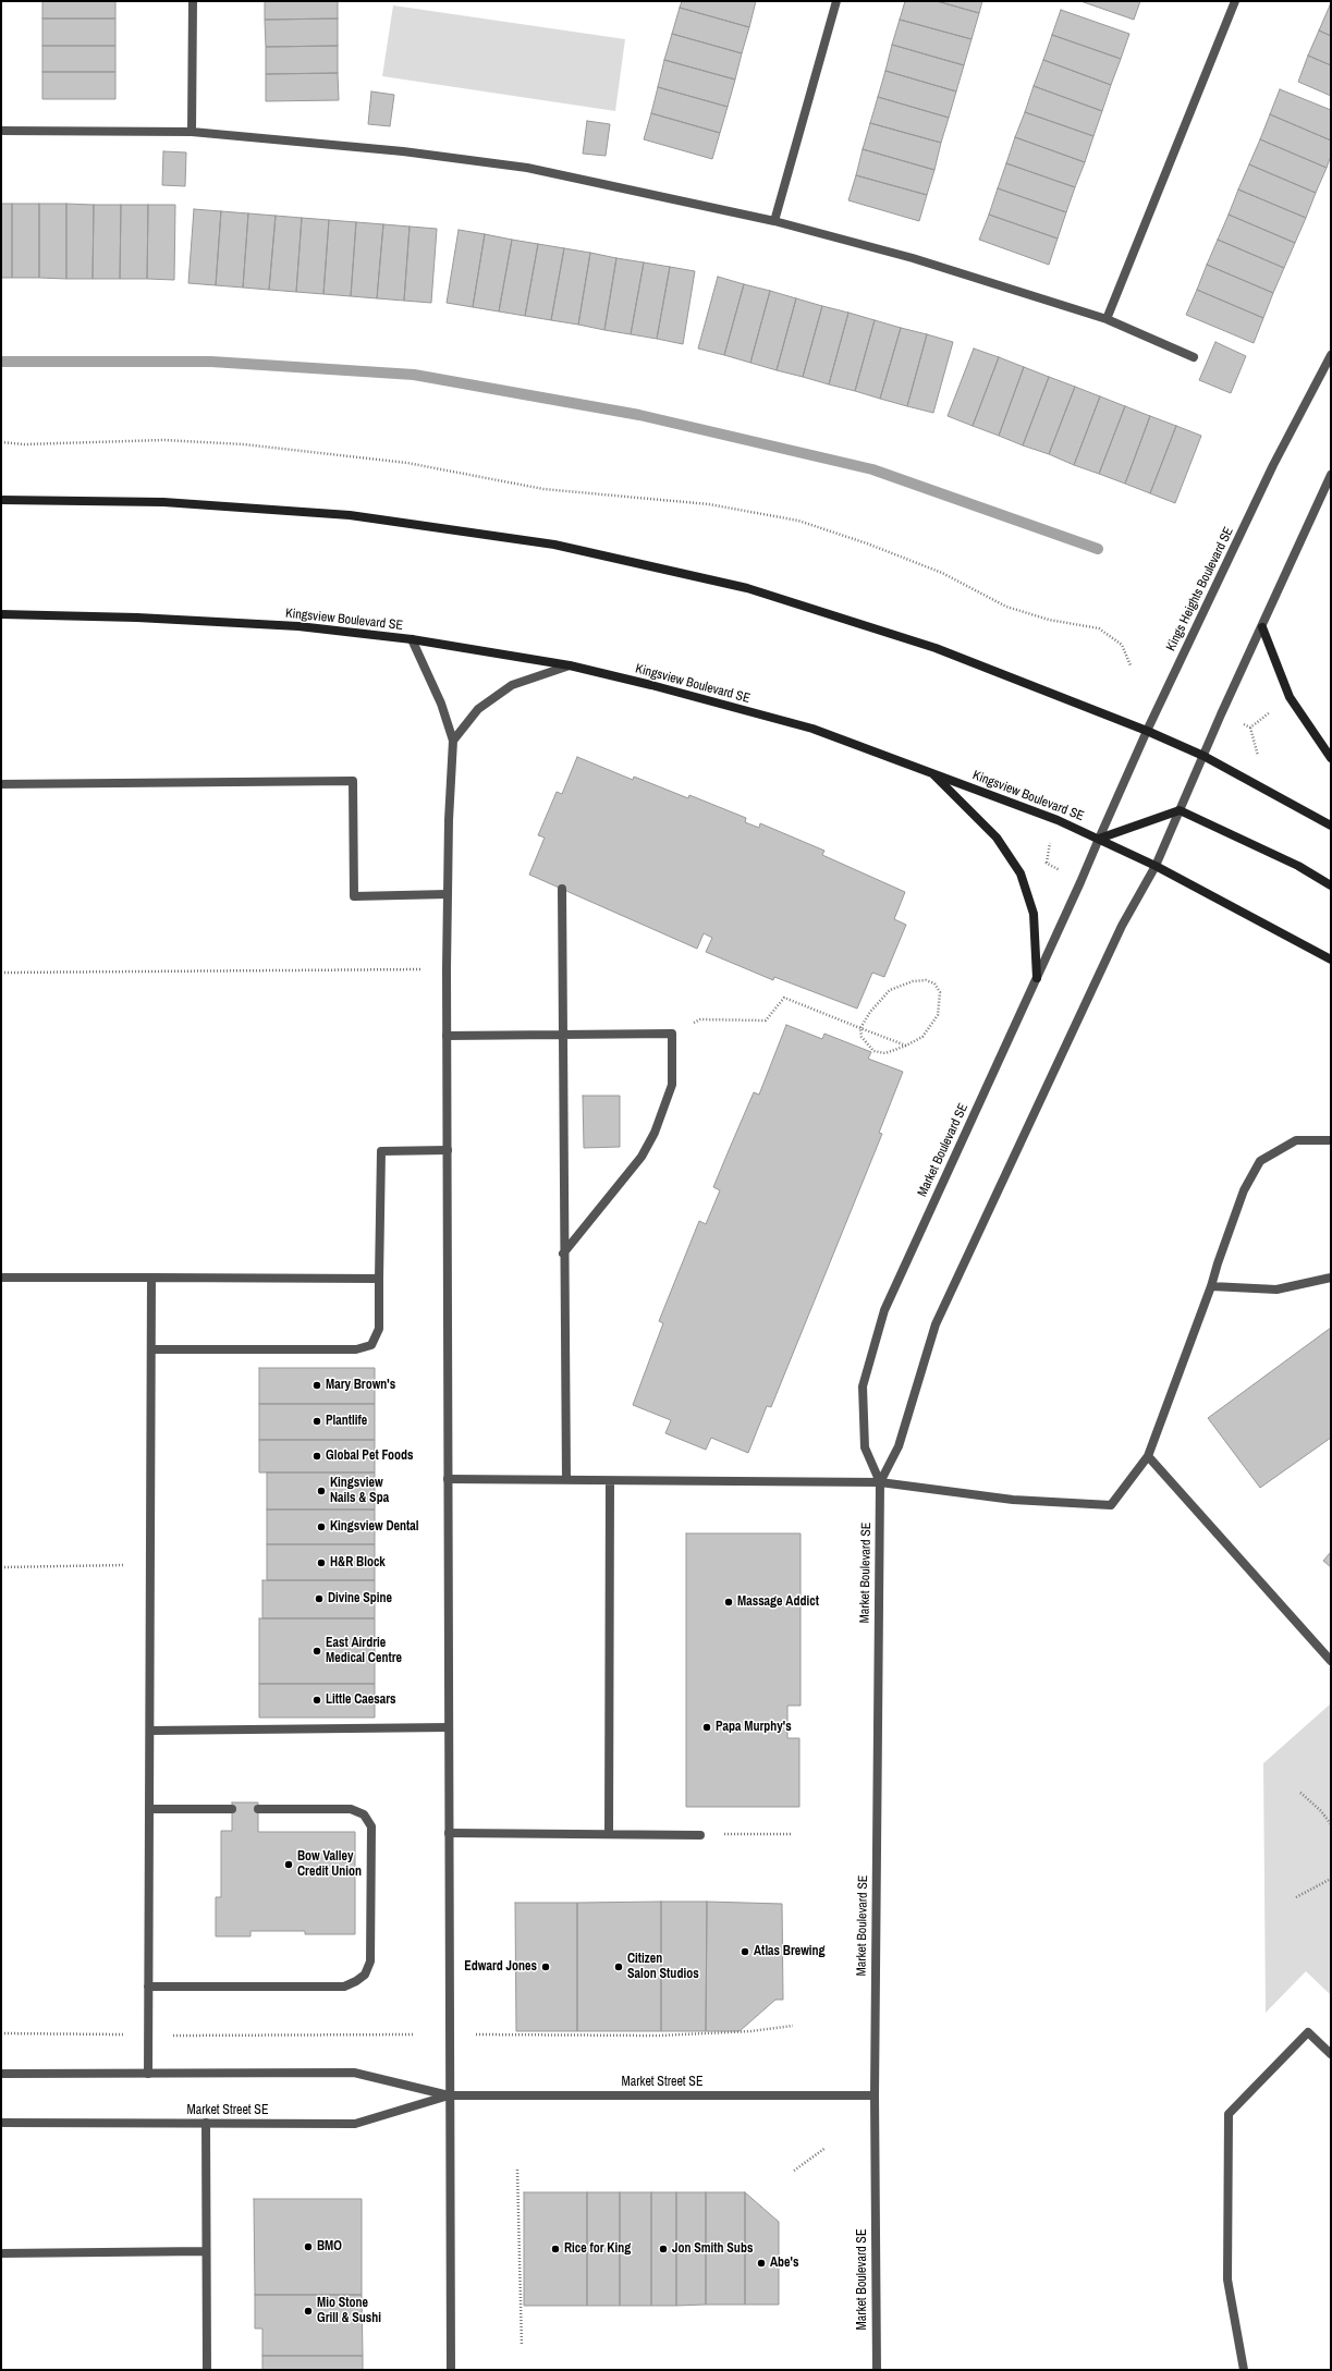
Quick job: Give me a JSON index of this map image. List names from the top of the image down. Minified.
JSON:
{"streets":{"main road":["Kingsview Boulevard SE"],"street":["Kings Heights Boulevard SE","Market Boulevard SE","Market Street SE"]},"crossings":[["Kings Heights Boulevard SE","Kingsview Boulevard SE"],["Kings Heights Boulevard SE","Market Boulevard SE"],["Kingsview Boulevard SE","Market Boulevard SE"],["Market Boulevard SE","Market Street SE"]],"places":["Mary Brown's","Plantlife","Global Pet Foods","Kingsview Nails & Spa","Kingsview Dental","H&R Block","Divine Spine","Massage Addict","East Airdrie Medical Centre","Little Caesars","Papa Murphy's","Bow Valley Credit Union","Atlas Brewing","Edward Jones","Citizen Salon Studios","BMO","Rice for King","Jon Smith Subs","Abe's","Mio Stone Grill & Sushi"]}
